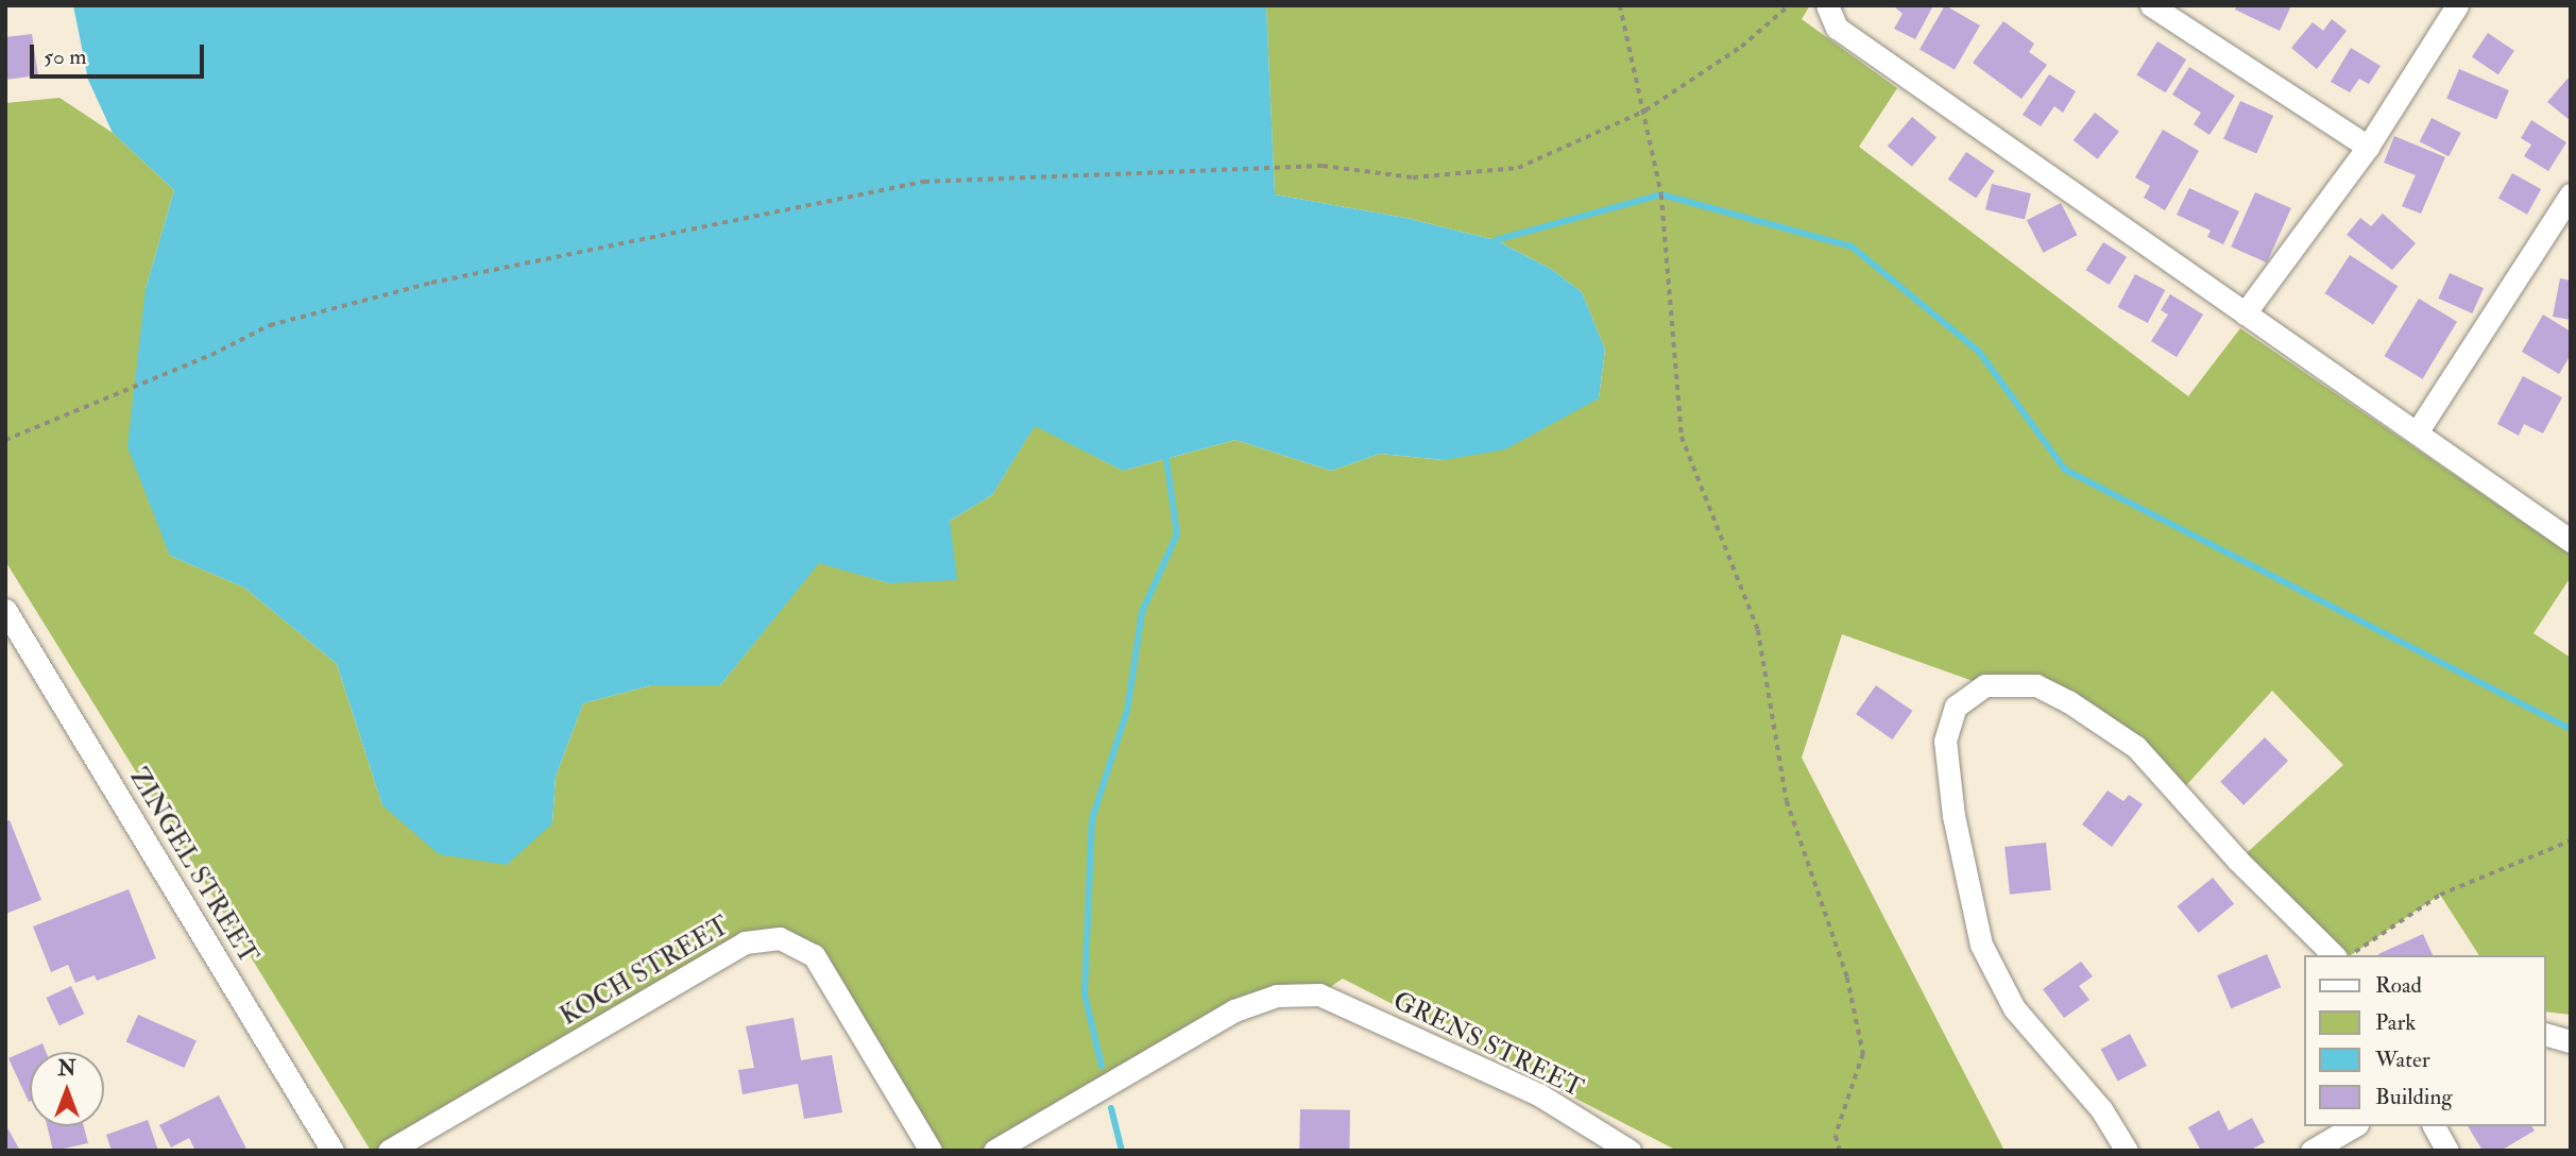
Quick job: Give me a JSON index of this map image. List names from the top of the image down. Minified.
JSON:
{"streets":{"street":["ZINGEL STREET","KOCH STREET","GRENS STREET"]},"legend":["Road","Park","Water","Building"],"scale_bar":"50 m","north":"top"}
